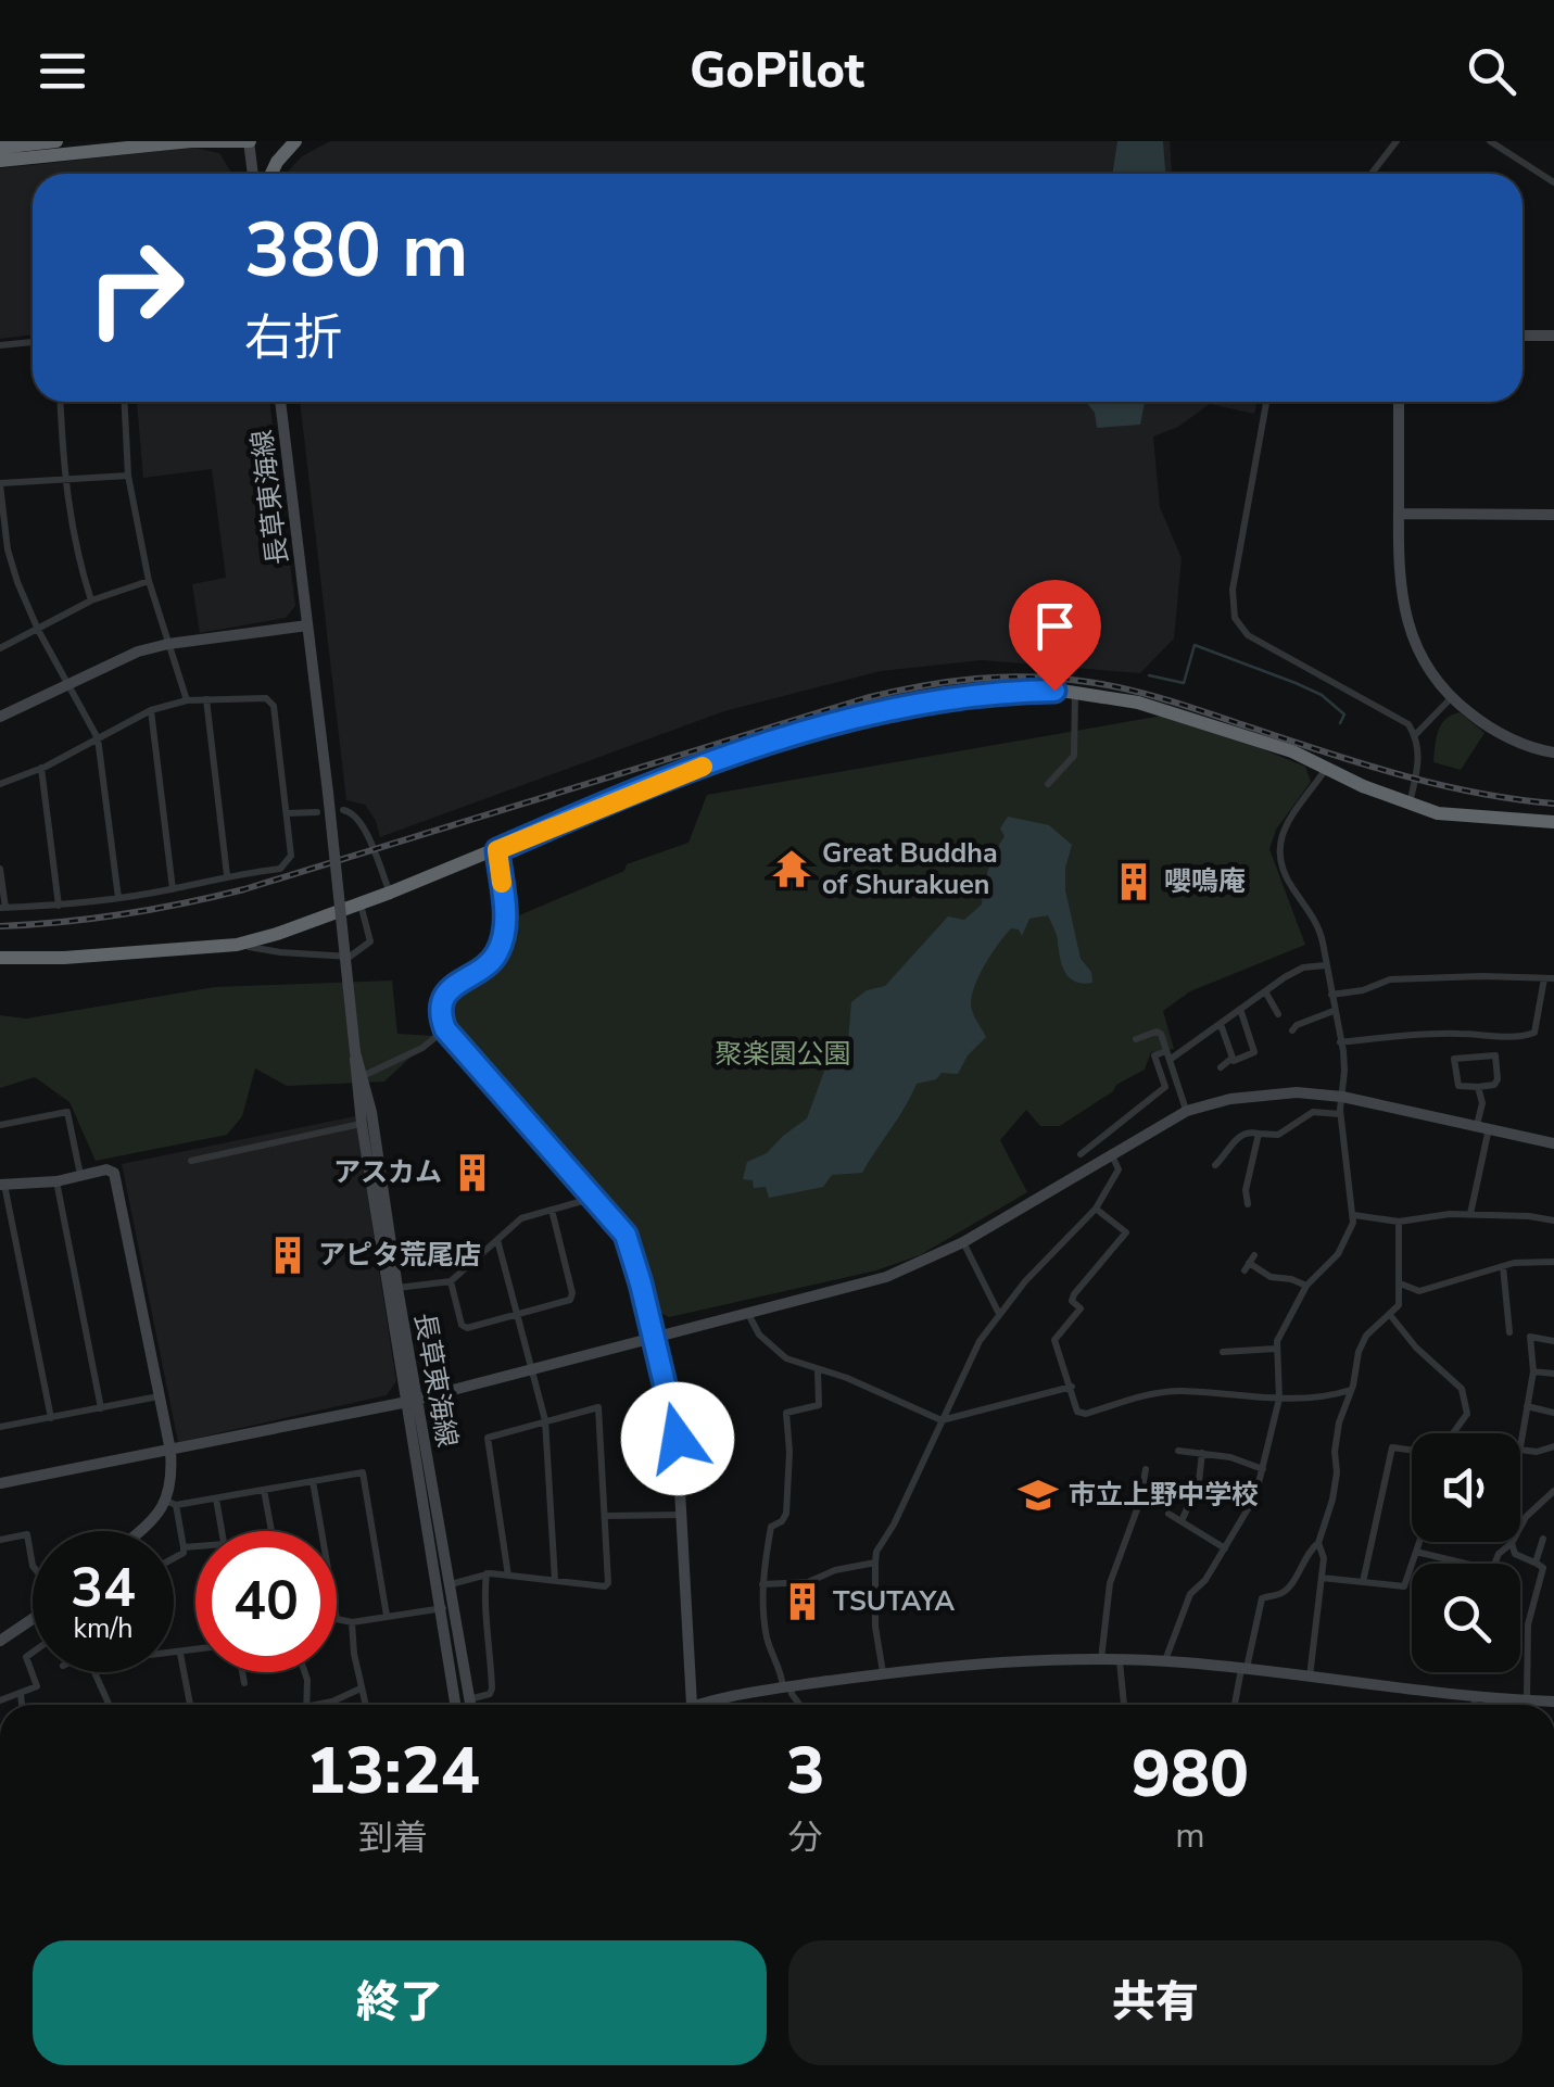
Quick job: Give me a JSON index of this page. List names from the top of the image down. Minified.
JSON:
{"streets":{"street":["長草東海線"]},"parks":["聚楽園公園"],"places":{"temple":["Great Buddha of Shurakuen"],"building":["嚶鳴庵","アスカム","アピタ荒尾店","TSUTAYA"],"school or university":["市立上野中学校"]},"page":{"header":"GoPilot","turn":["380 m","右折"],"speed":"34 km/h","limit":"40","eta":["13:24","到着","3","分","980","m"],"buttons":["終了","共有"]}}
